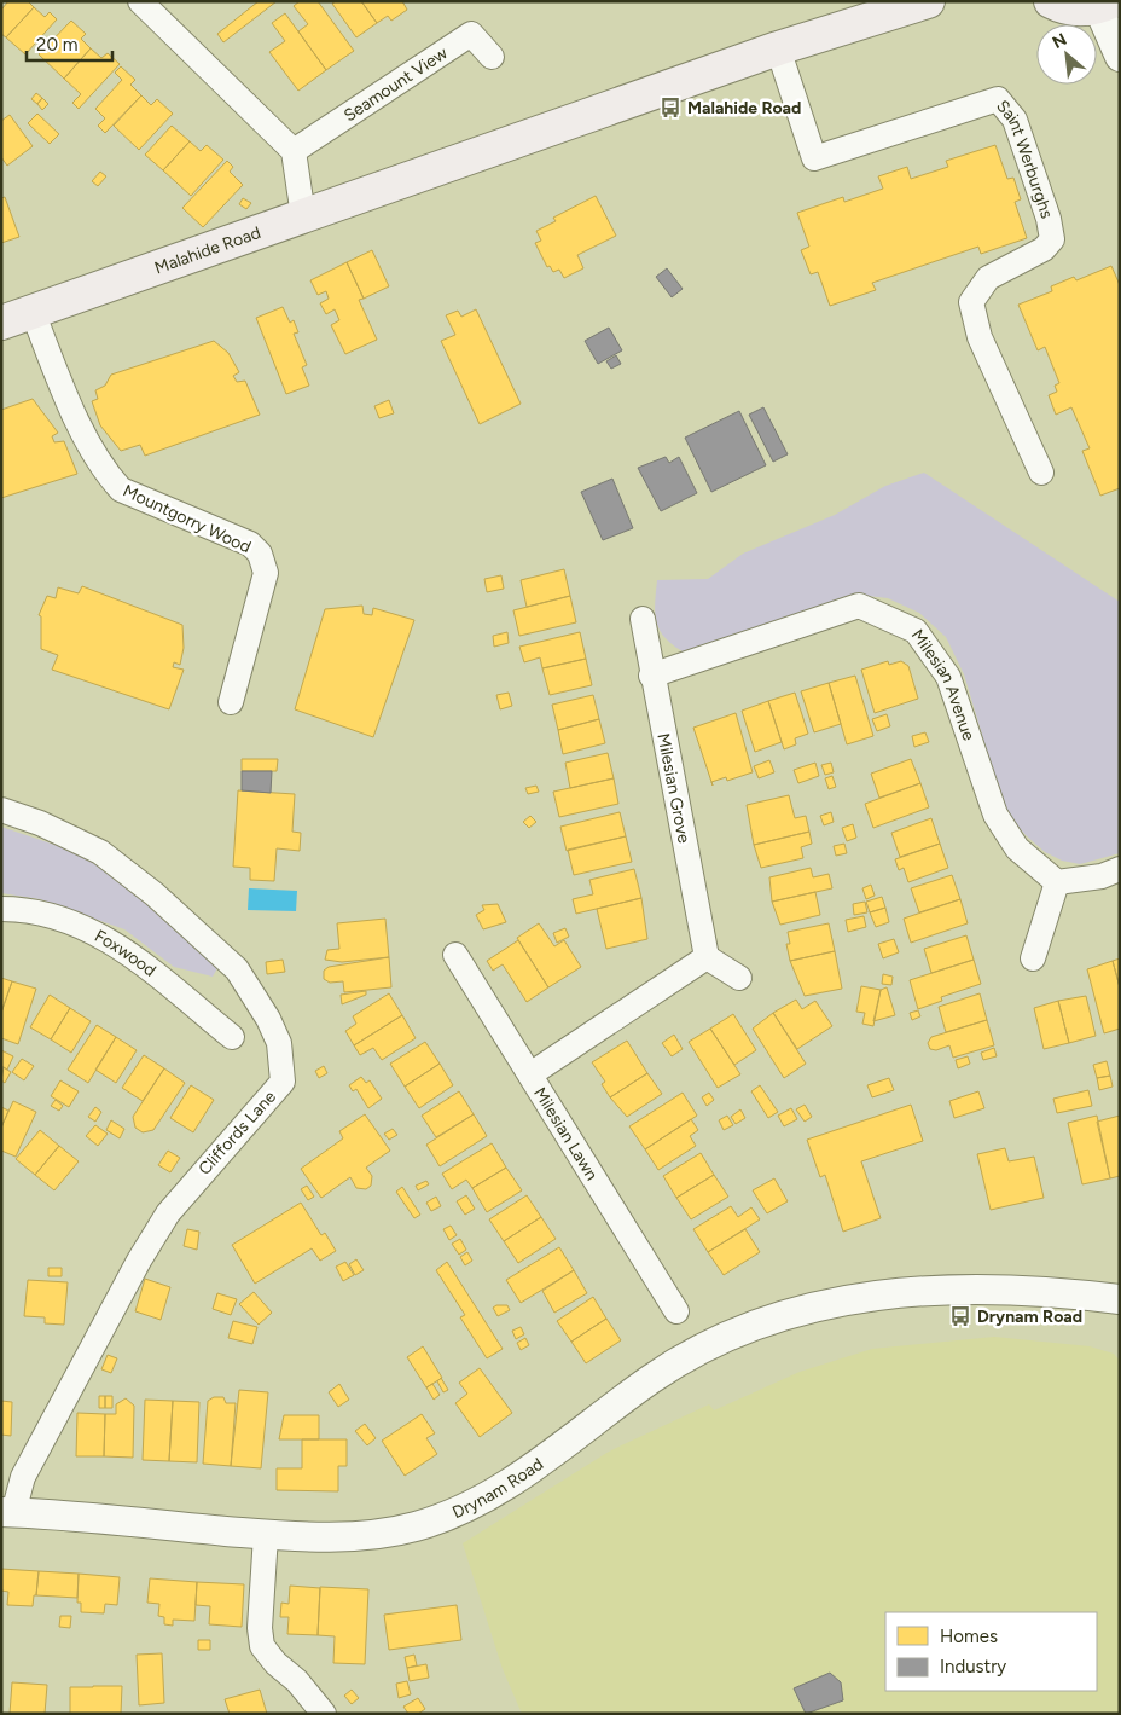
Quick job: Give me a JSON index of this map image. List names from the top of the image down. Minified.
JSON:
{"streets":{"main road":["Malahide Road"],"street":["Seamount View","Saint Werburghs","Mountgorry Wood","Milesian Avenue","Milesian Grove","Foxwood","Cliffords Lane","Milesian Lawn","Drynam Road"]},"crossings":[["Saint Werburghs","Malahide Road"],["Malahide Road","Mountgorry Wood"],["Milesian Avenue","Milesian Grove"],["Cliffords Lane","Drynam Road"]],"places":{"bus stop":["Malahide Road","Drynam Road"]},"legend":["Homes","Industry"],"scale_bar":"20 m","north":"top left"}
